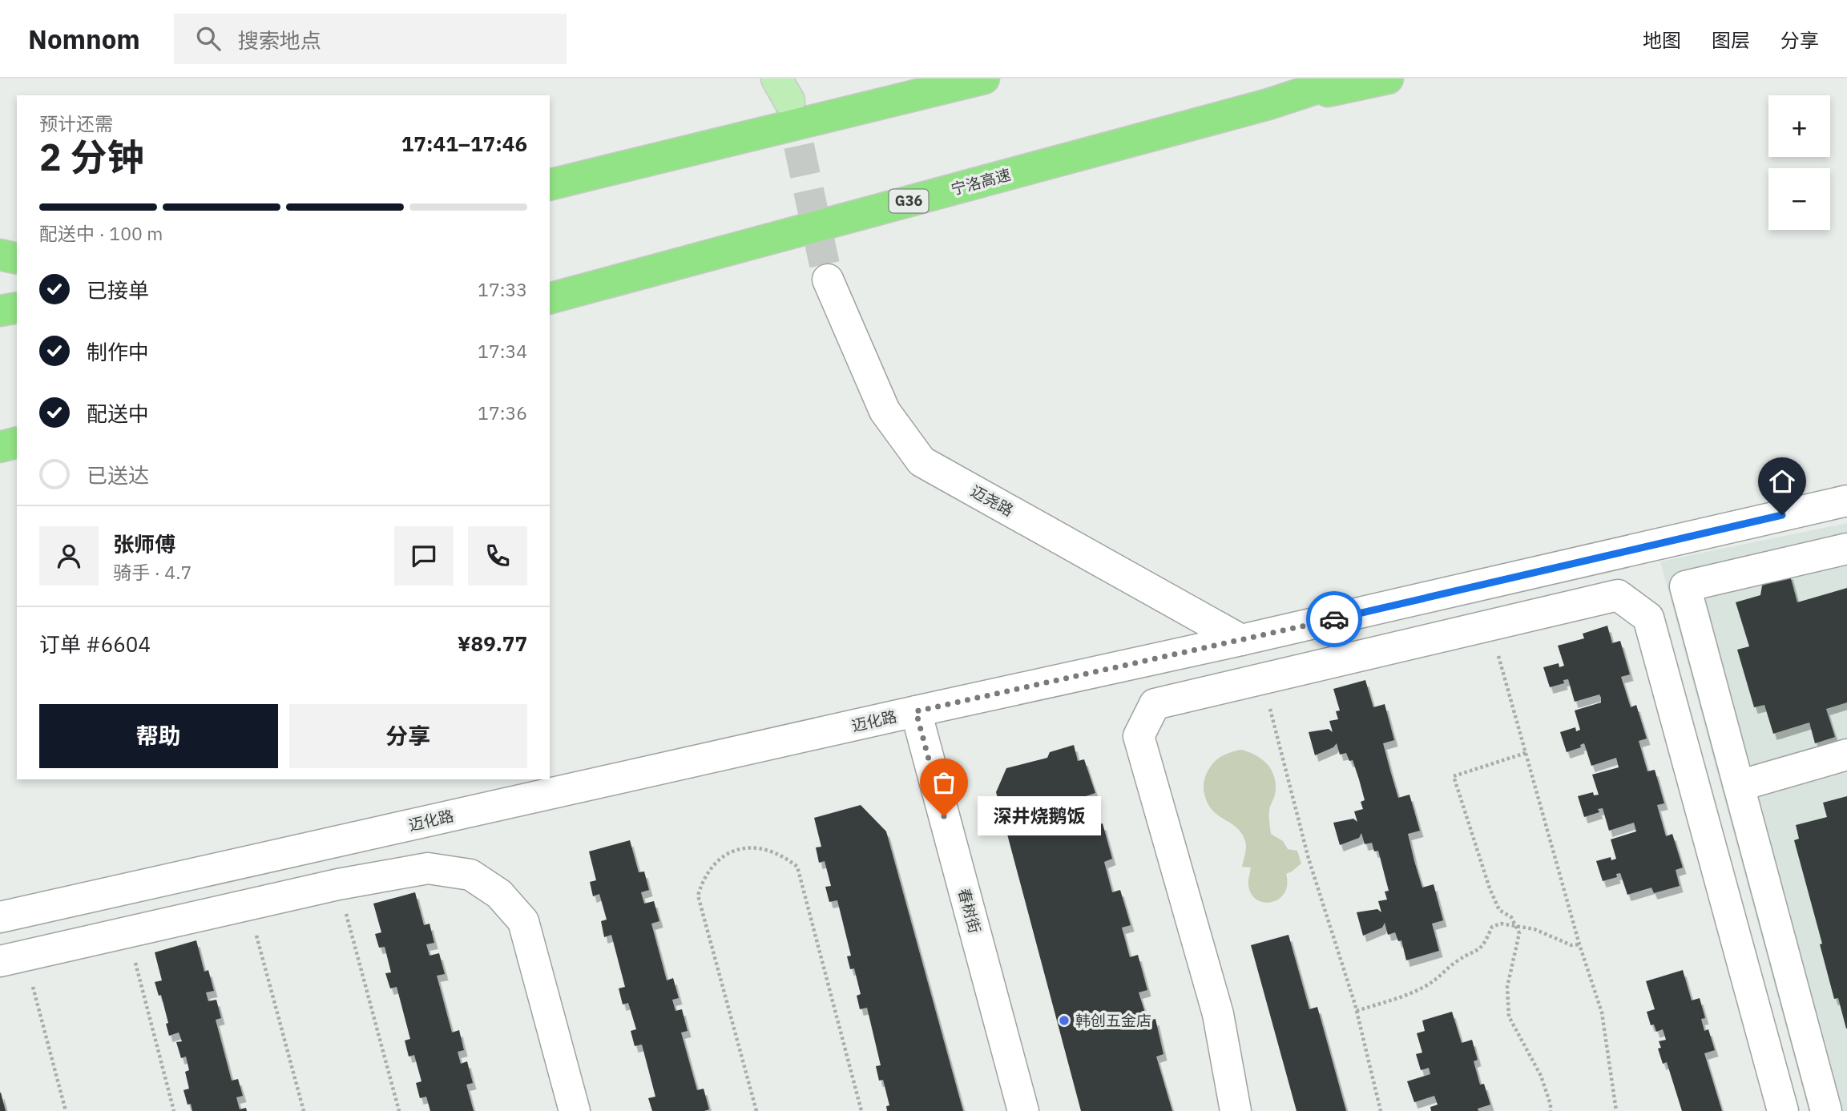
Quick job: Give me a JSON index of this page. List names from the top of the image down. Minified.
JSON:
{"streets":{"highway":["宁洛高速","G36"],"street":["迈尧路","迈化路","春树街"]},"crossings":[["迈尧路","迈化路"],["迈化路","春树街"]],"places":["深井烧鹅饭","韩创五金店"],"page":{"header":"Nomnom","search":"搜索地点","nav":["地图","图层","分享"],"map_buttons":["+","−"],"heading":["2 分钟","预计还需","17:41–17:46"],"panel":["张师傅","骑手 · 4.7","订单 #6604","¥89.77"],"bar":"配送中 · 100 m","list":[["已接单","17:33"],["制作中","17:34"],["配送中","17:36"],"已送达"],"buttons":["帮助","分享"],"bubble":"深井烧鹅饭"}}
